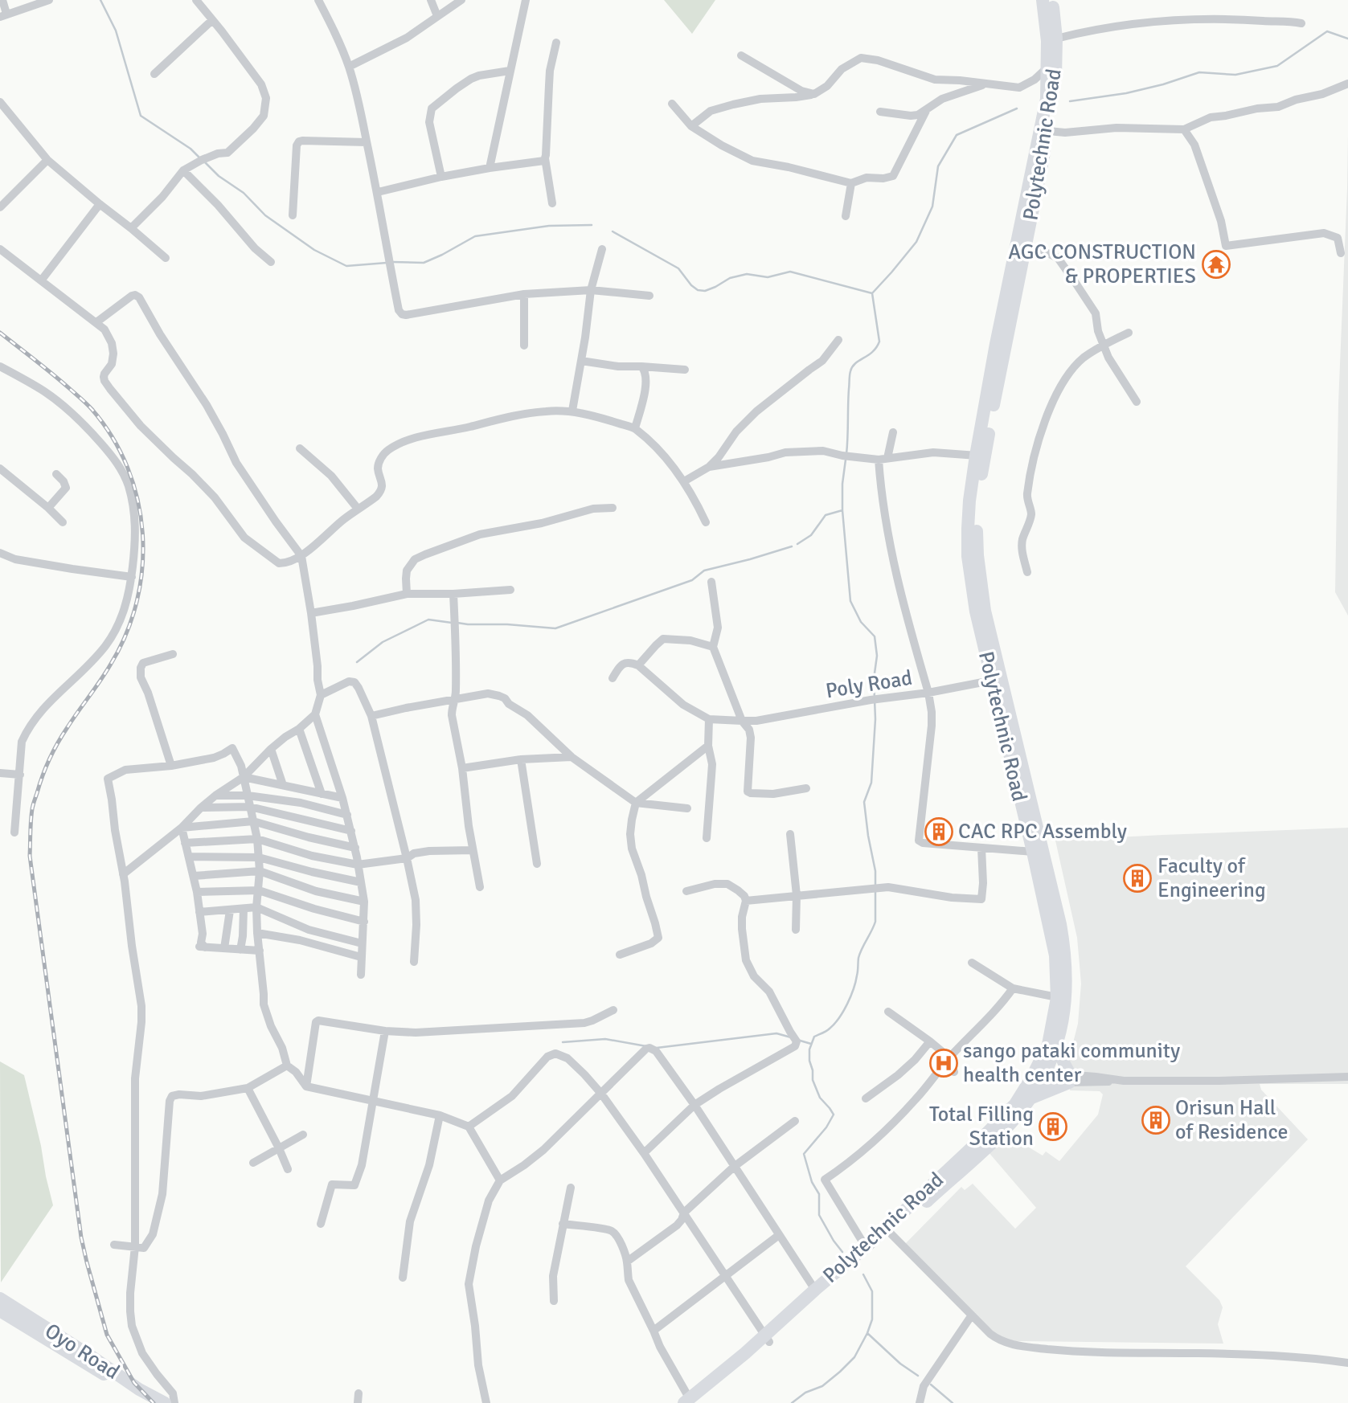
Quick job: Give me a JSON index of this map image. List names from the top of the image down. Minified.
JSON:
{"streets":{"main road":["Polytechnic Road","Oyo Road"],"street":["Poly Road"]},"crossings":[["Polytechnic Road","Poly Road"]],"places":{"temple":["AGC CONSTRUCTION & PROPERTIES"],"building":["CAC RPC Assembly","Faculty of Engineering","Orisun Hall of Residence","Total Filling Station"],"hospital":["sango pataki community health center"]}}
